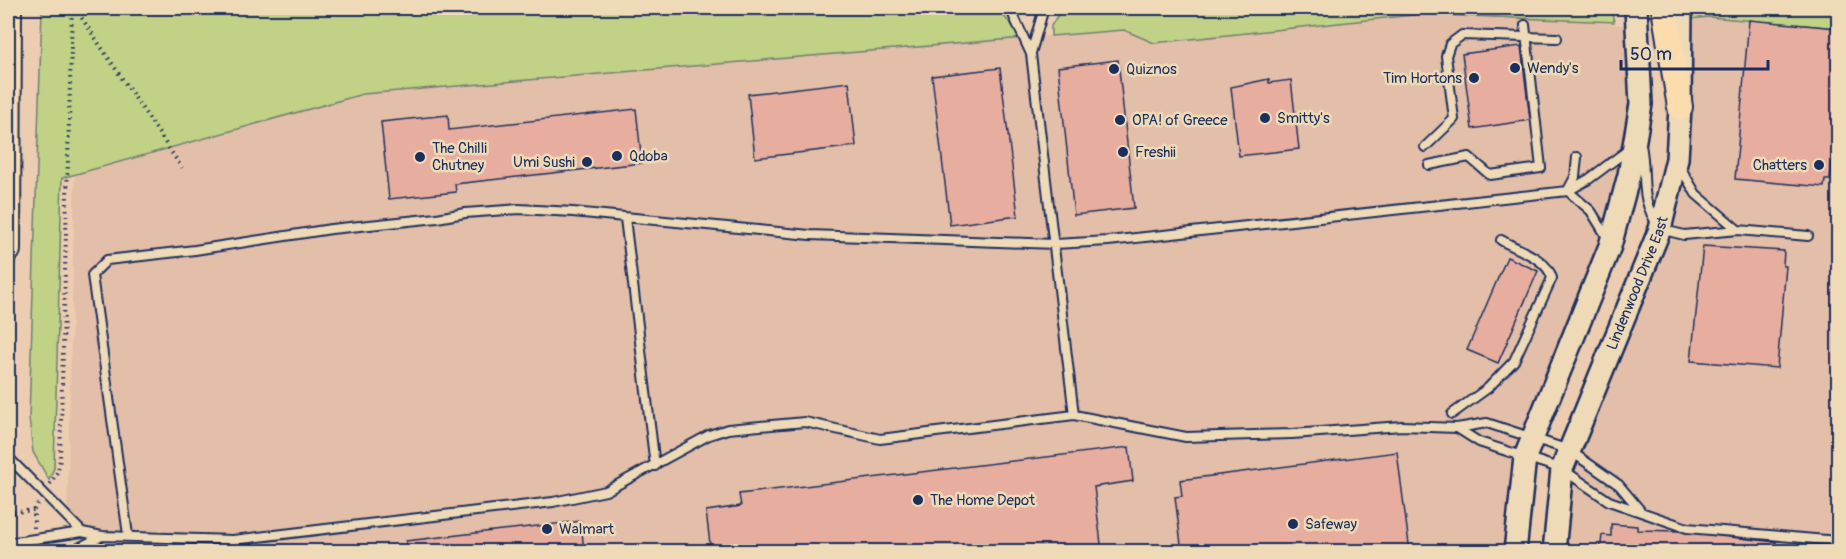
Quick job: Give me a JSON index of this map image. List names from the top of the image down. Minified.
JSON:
{"streets":{"street":["Lindenwood Drive East"]},"places":["Wendy's","Quiznos","Tim Hortons","Smitty's","OPA! of Greece","Freshii","Qdoba","The Chilli Chutney","Umi Sushi","Chatters","The Home Depot","Safeway","Walmart"],"scale_bar":"50 m"}
